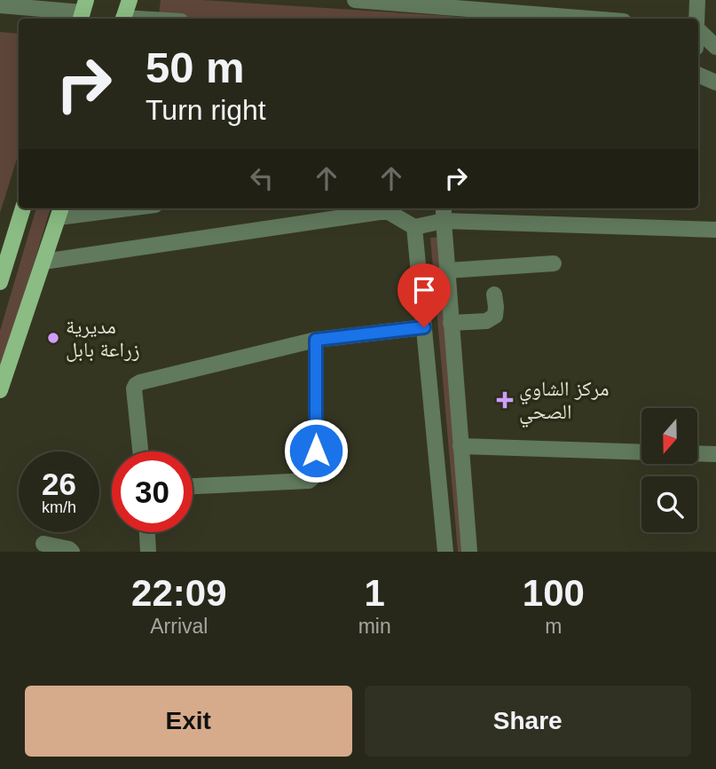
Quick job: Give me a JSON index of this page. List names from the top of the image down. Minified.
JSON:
{"places":{"other":["مديرية زراعة بابل"],"health":["مركز الشاوي الصحي"]},"north":"bottom","page":{"turn":["50 m","Turn right"],"speed":"26 km/h","limit":"30","eta":["22:09","Arrival","1","min","100","m"],"buttons":["Exit","Share"]}}
